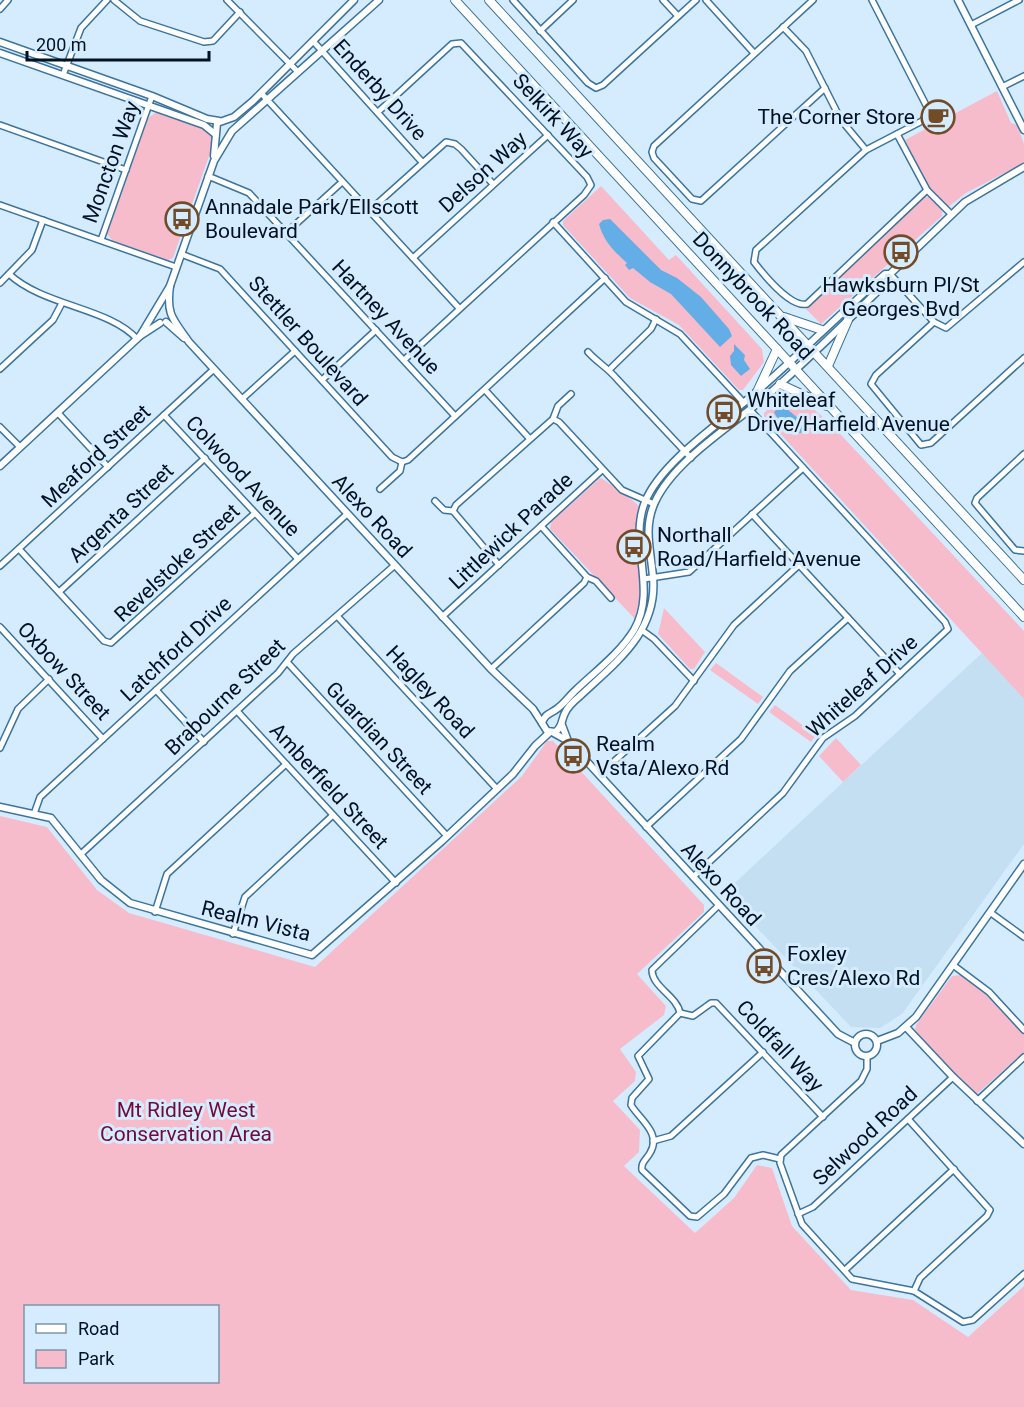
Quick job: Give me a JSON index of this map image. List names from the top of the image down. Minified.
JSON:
{"streets":{"main road":["Donnybrook Road"],"street":["Enderby Drive","Selkirk Way","Moncton Way","Delson Way","Hartney Avenue","Stettler Boulevard","Meaford Street","Colwood Avenue","Argenta Street","Alexo Road","Littlewick Parade","Revelstoke Street","Latchford Drive","Oxbow Street","Whiteleaf Drive","Hagley Road","Brabourne Street","Guardian Street","Amberfield Street","Realm Vista","Coldfall Way","Selwood Road"]},"crossings":[["Enderby Drive","Selkirk Way"],["Selkirk Way","Delson Way"],["Selkirk Way","Hartney Avenue"],["Meaford Street","Colwood Avenue"],["Meaford Street","Alexo Road"],["Meaford Street","Revelstoke Street"],["Colwood Avenue","Argenta Street"],["Colwood Avenue","Revelstoke Street"],["Colwood Avenue","Latchford Drive"],["Argenta Street","Revelstoke Street"],["Alexo Road","Littlewick Parade"],["Alexo Road","Latchford Drive"],["Alexo Road","Whiteleaf Drive"],["Alexo Road","Brabourne Street"],["Alexo Road","Realm Vista"],["Latchford Drive","Oxbow Street"],["Latchford Drive","Realm Vista"],["Hagley Road","Brabourne Street"],["Hagley Road","Realm Vista"],["Brabourne Street","Guardian Street"],["Brabourne Street","Amberfield Street"],["Brabourne Street","Realm Vista"],["Guardian Street","Realm Vista"],["Amberfield Street","Realm Vista"]],"parks":["Mt Ridley West Conservation Area"],"places":{"cafe":["The Corner Store"],"bus stop":["Annadale Park/Ellscott Boulevard","Hawksburn Pl/St Georges Bvd","Whiteleaf Drive/Harfield Avenue","Northall Road/Harfield Avenue","Realm Vsta/Alexo Rd","Foxley Cres/Alexo Rd"]},"legend":["Road","Park"],"scale_bar":"200 m"}
